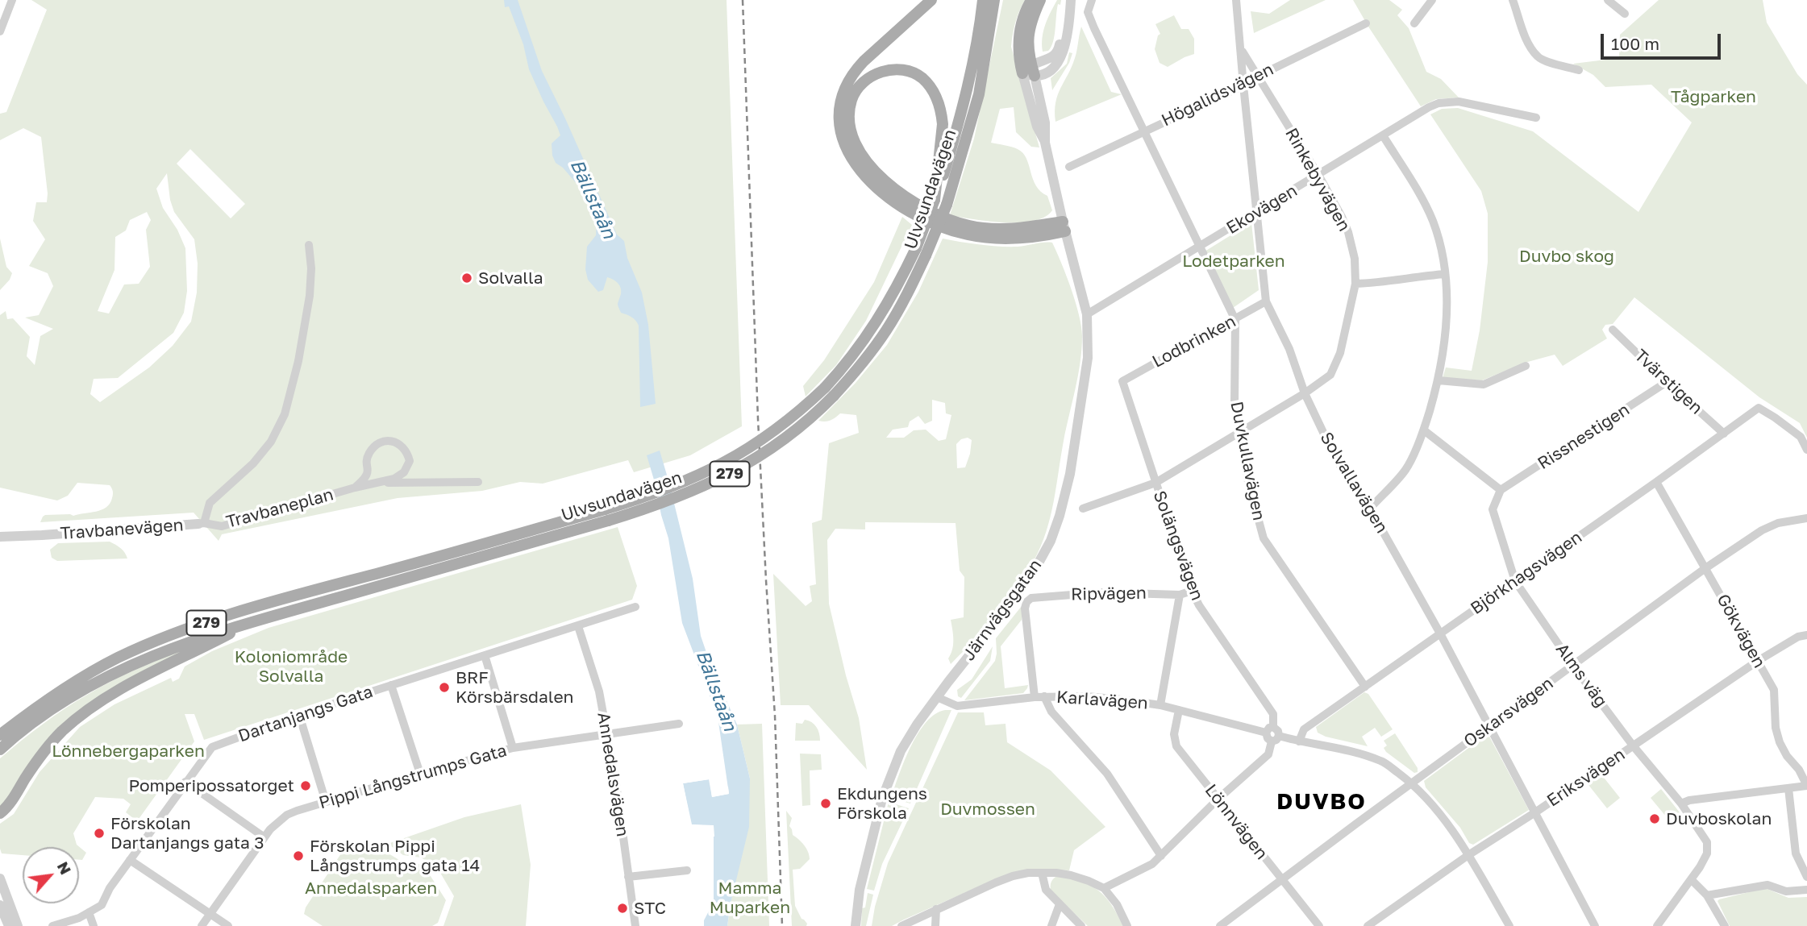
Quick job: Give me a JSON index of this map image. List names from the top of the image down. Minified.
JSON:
{"streets":{"main road":["Ulvsundavägen","279"],"street":["Högalidsvägen","Rinkebyvägen","Ekovägen","Lodbrinken","Tvärstigen","Rissnestigen","Duvkullavägen","Solvallavägen","Travbaneplan","Travbanevägen","Solängsvägen","Björkhagsvägen","Ripvägen","Järnvägsgatan","Gökvägen","Alms väg","Karlavägen","Oskarsvägen","Dartanjangs Gata","Annedalsvägen","Pippi Långstrumps Gata","Eriksvägen","Lönnvägen"]},"crossings":[["Högalidsvägen","Rinkebyvägen"],["Högalidsvägen","Duvkullavägen"],["Högalidsvägen","Solvallavägen"],["Rinkebyvägen","Ekovägen"],["Rinkebyvägen","Duvkullavägen"],["Rinkebyvägen","Solvallavägen"],["Rinkebyvägen","Solängsvägen"],["Ekovägen","Duvkullavägen"],["Ekovägen","Solvallavägen"],["Ekovägen","Järnvägsgatan"],["Lodbrinken","Duvkullavägen"],["Lodbrinken","Solvallavägen"],["Lodbrinken","Solängsvägen"],["Tvärstigen","Rissnestigen"],["Tvärstigen","Björkhagsvägen"],["Rissnestigen","Alms väg"],["Duvkullavägen","Björkhagsvägen"],["Solvallavägen","Björkhagsvägen"],["Solvallavägen","Oskarsvägen"],["Solvallavägen","Eriksvägen"],["Travbaneplan","Travbanevägen"],["Solängsvägen","Ripvägen"],["Solängsvägen","Karlavägen"],["Björkhagsvägen","Gökvägen"],["Björkhagsvägen","Alms väg"],["Ripvägen","Karlavägen"],["Järnvägsgatan","Karlavägen"],["Gökvägen","Oskarsvägen"],["Gökvägen","Eriksvägen"],["Alms väg","Oskarsvägen"],["Alms väg","Eriksvägen"],["Karlavägen","Lönnvägen"],["Oskarsvägen","Lönnvägen"],["Dartanjangs Gata","Annedalsvägen"],["Annedalsvägen","Pippi Långstrumps Gata"]],"districts":["DUVBO"],"water":["Bällstaån"],"parks":["Tågparken","Duvbo skog","Lodetparken","Koloniområde Solvalla","Lönnebergaparken","Duvmossen","Annedalsparken","Mamma Muparken"],"places":["Solvalla","BRF Körsbärsdalen","Pomperipossatorget","Ekdungens Förskola","Duvboskolan","Förskolan Dartanjangs gata 3","Förskolan Pippi Långstrumps gata 14","STC"],"scale_bar":"100 m","north":"top right"}
